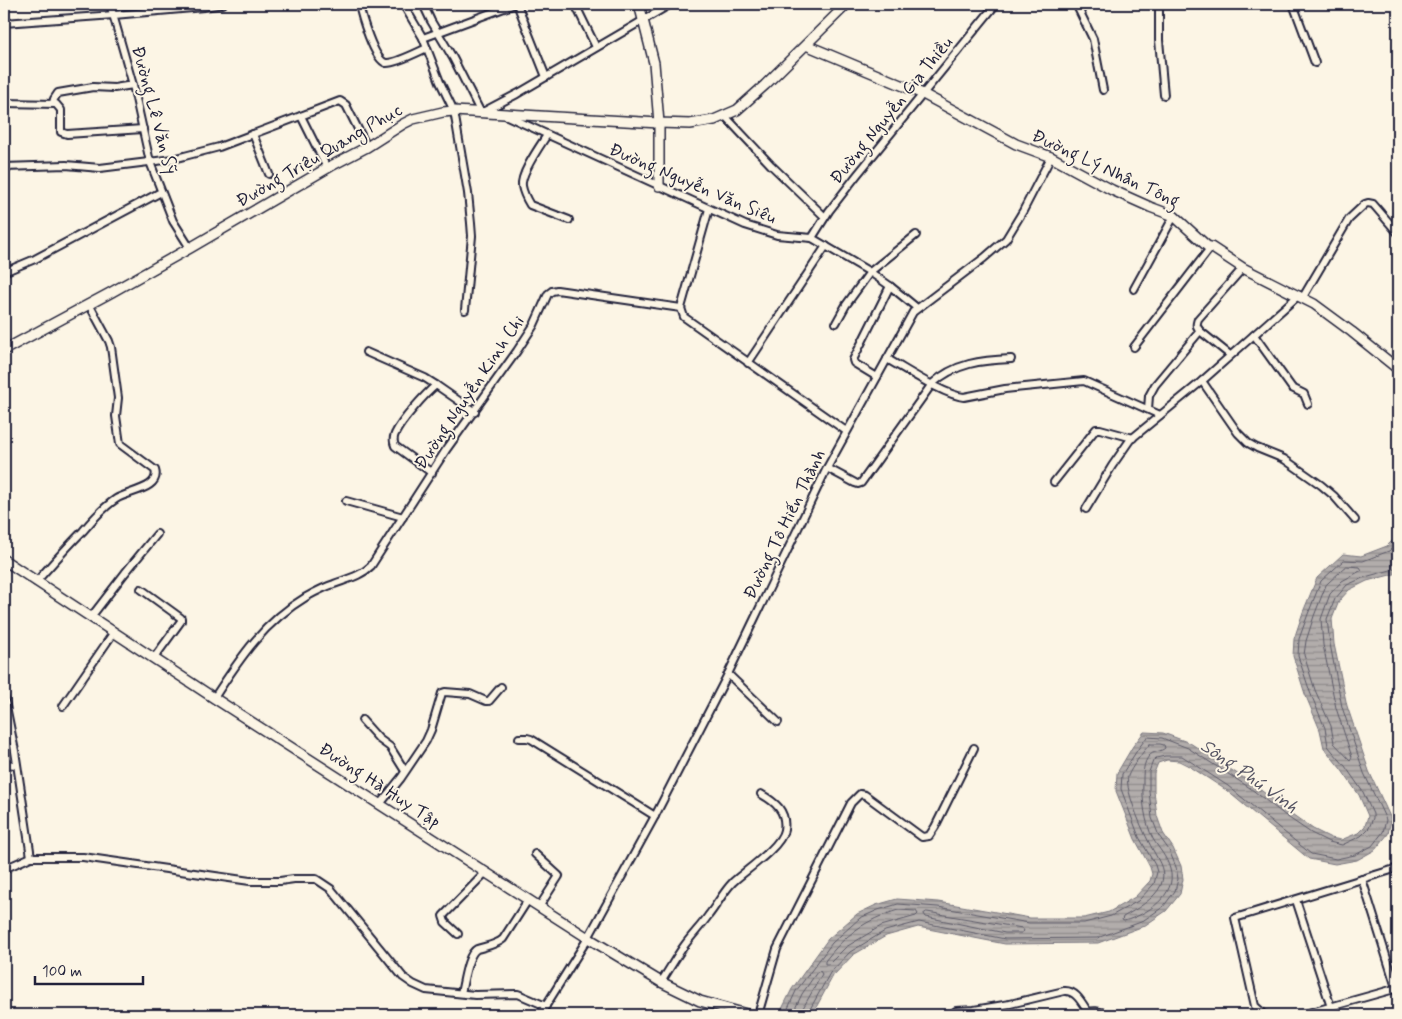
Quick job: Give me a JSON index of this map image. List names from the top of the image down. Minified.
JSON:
{"streets":{"street":["Đường Lê Văn Sỹ","Đường Nguyễn Gia Thiều","Đường Triệu Quang Phục","Đường Lý Nhân Tông","Đường Nguyễn Văn Siêu","Đường Nguyễn Kinh Chi","Đường Tô Hiến Thành","Đường Hà Huy Tập"]},"crossings":[["Đường Lê Văn Sỹ","Đường Triệu Quang Phục"],["Đường Nguyễn Gia Thiều","Đường Lý Nhân Tông"],["Đường Nguyễn Gia Thiều","Đường Nguyễn Văn Siêu"],["Đường Triệu Quang Phục","Đường Lý Nhân Tông"],["Đường Triệu Quang Phục","Đường Nguyễn Văn Siêu"],["Đường Lý Nhân Tông","Đường Tô Hiến Thành"],["Đường Nguyễn Văn Siêu","Đường Tô Hiến Thành"],["Đường Nguyễn Kinh Chi","Đường Hà Huy Tập"],["Đường Tô Hiến Thành","Đường Hà Huy Tập"]],"water":["Sông Phú Vinh"],"scale_bar":"100 m"}
